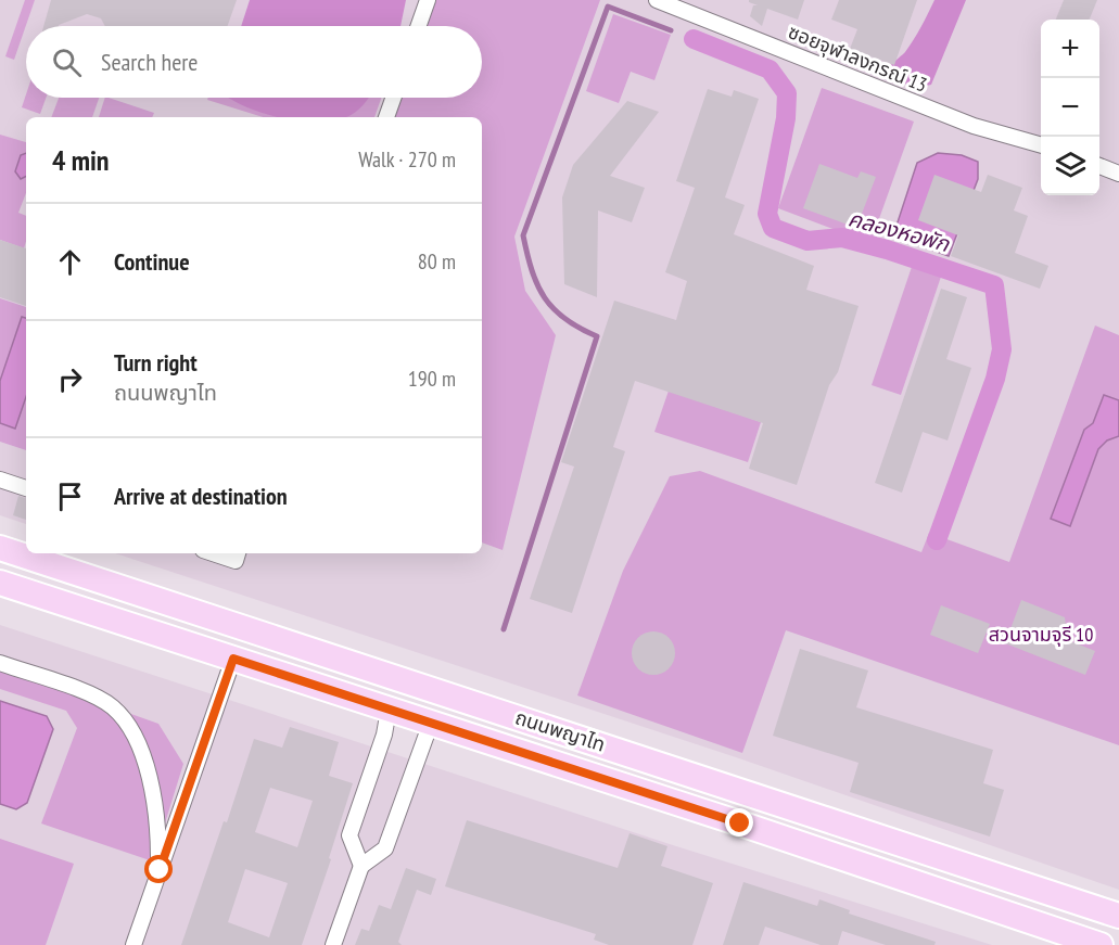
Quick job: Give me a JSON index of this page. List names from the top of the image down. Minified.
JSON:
{"streets":{"main road":["ถนนพญาไท"],"street":["ซอยจุฬาลงกรณ์ 13"]},"water":["คลองหอพัก"],"parks":["สวนจามจุรี 10"],"page":{"map_buttons":["+","−"],"search":"Search here","heading":["4 min","Walk · 270 m"],"list":[["Continue","80 m"],["Turn right","ถนนพญาไท","190 m"],"Arrive at destination"]}}
